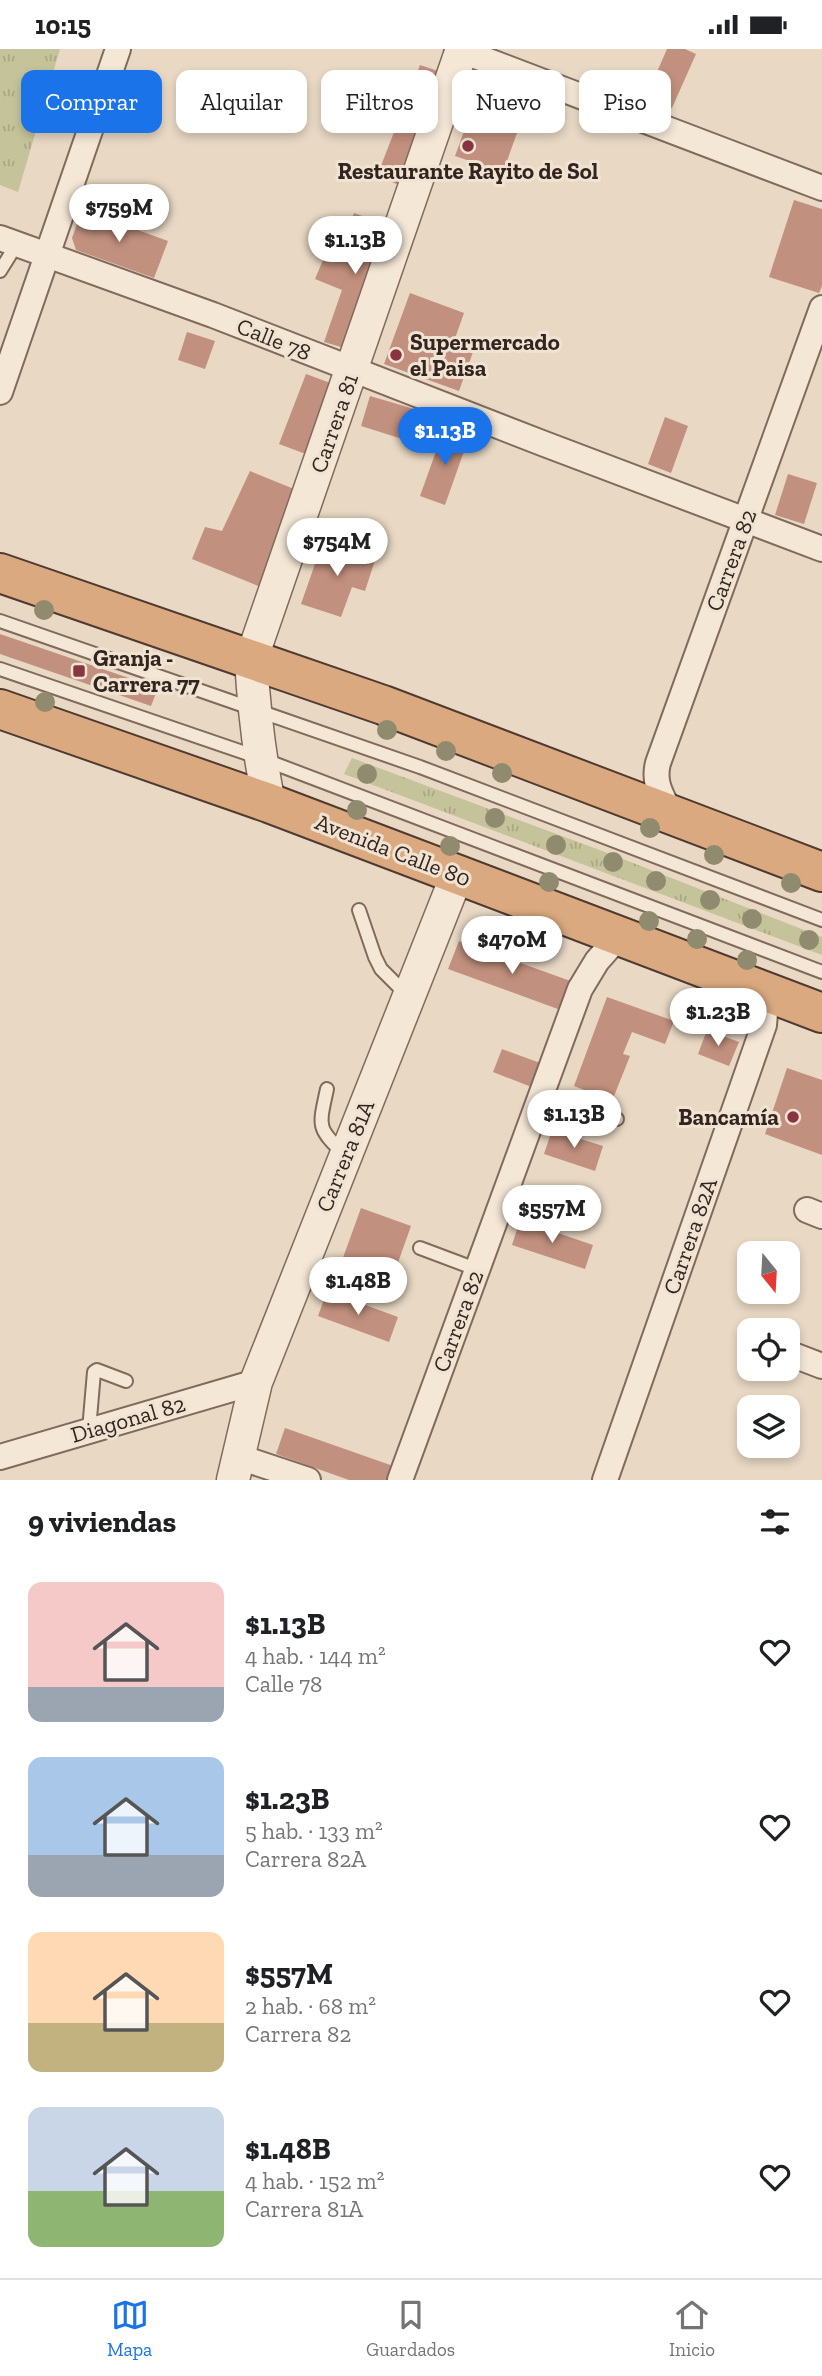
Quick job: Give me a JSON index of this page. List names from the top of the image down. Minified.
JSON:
{"streets":{"highway":["Avenida Calle 80"],"street":["Calle 78","Carrera 81","Carrera 82","Carrera 81A","Carrera 82A","Diagonal 82"]},"crossings":[["Calle 78","Carrera 81"],["Calle 78","Carrera 82"],["Carrera 81","Avenida Calle 80"],["Carrera 82","Avenida Calle 80"],["Avenida Calle 80","Carrera 81A"],["Avenida Calle 80","Carrera 82A"],["Carrera 81A","Diagonal 82"]],"places":{"other":["Restaurante Rayito de Sol","Supermercado el Paisa","Bancamía"],"transit":["Granja - Carrera 77"]},"north":"bottom","page":{"status":"10:15","chip":["Comprar","Alquilar","Filtros","Nuevo","Piso"],"price":["$759M","$1.13B","$1.13B","$754M","$470M","$1.23B","$1.13B","$557M","$1.48B"],"heading":"9 viviendas","list":[{"name":"$1.13B","note":"4 hab. · 144 m² · Calle 78"},{"name":"$1.23B","note":"5 hab. · 133 m² · Carrera 82A"},{"name":"$557M","note":"2 hab. · 68 m² · Carrera 82"},{"name":"$1.48B","note":"4 hab. · 152 m² · Carrera 81A"}],"tabs":["Mapa","Guardados","Inicio"]}}
